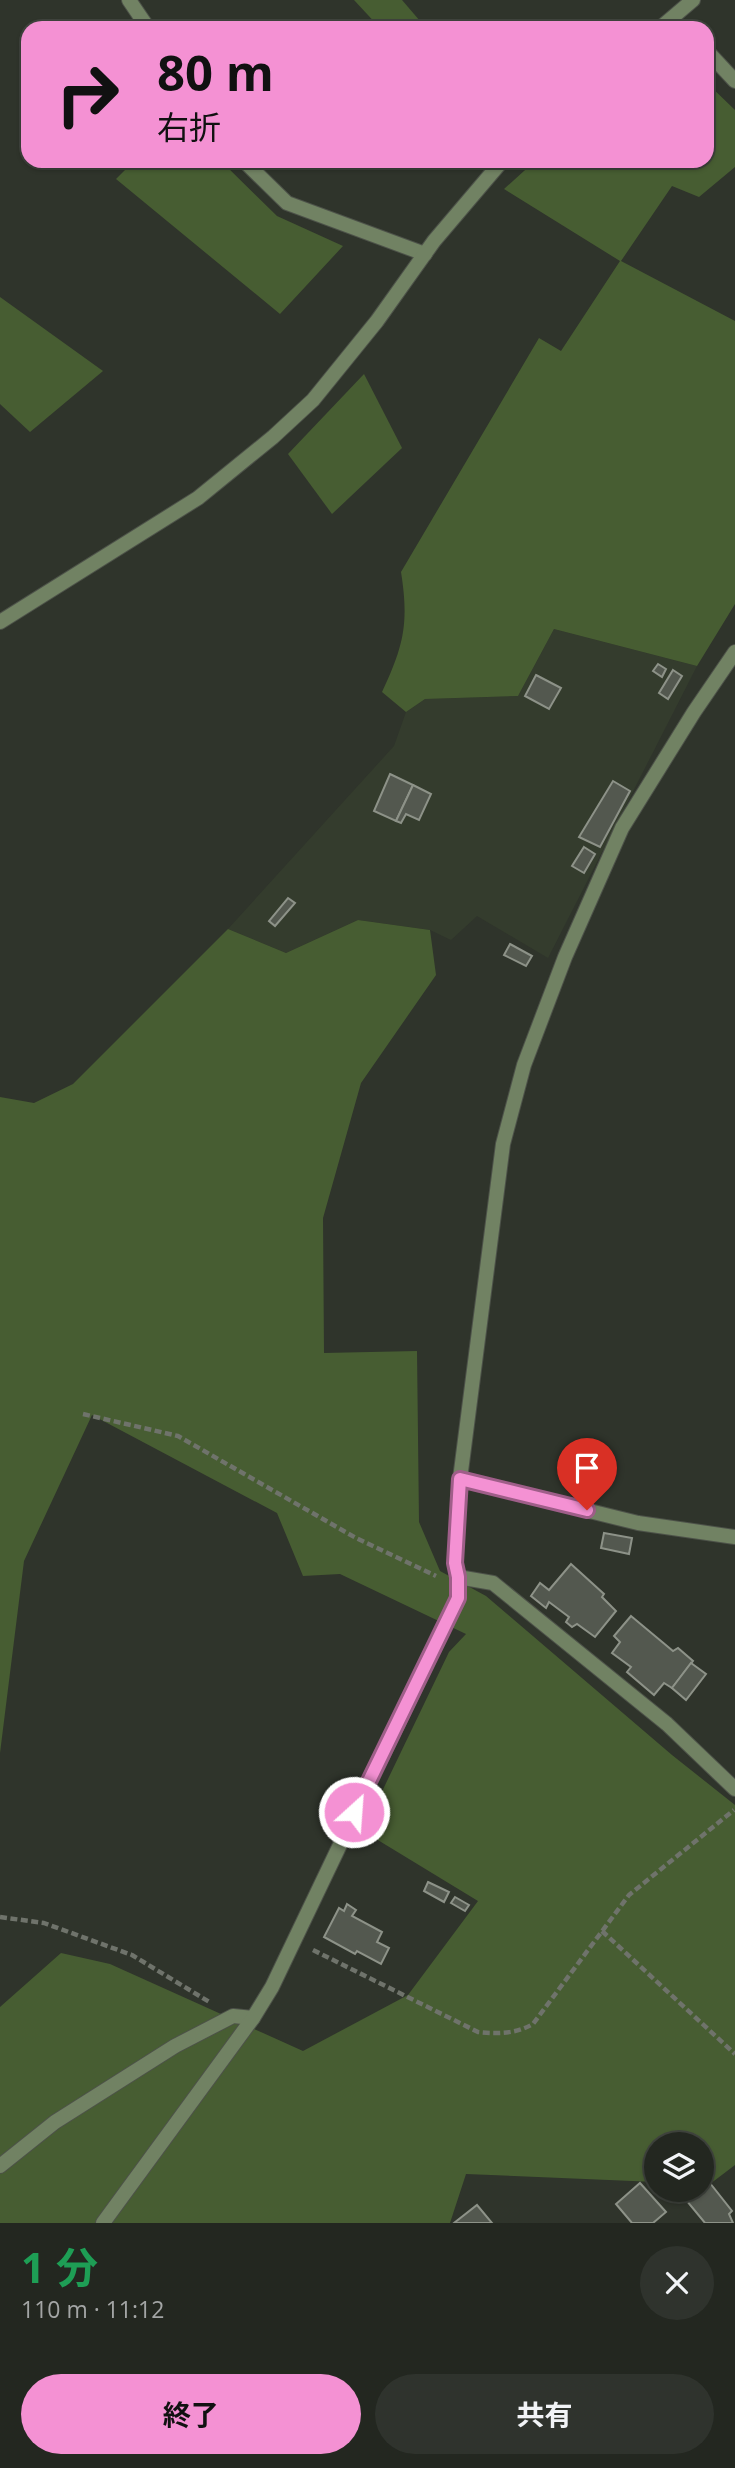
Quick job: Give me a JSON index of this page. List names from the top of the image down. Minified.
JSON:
{"page":{"turn":["80 m","右折"],"heading":["1 分","110 m · 11:12"],"buttons":["終了","共有"]}}
